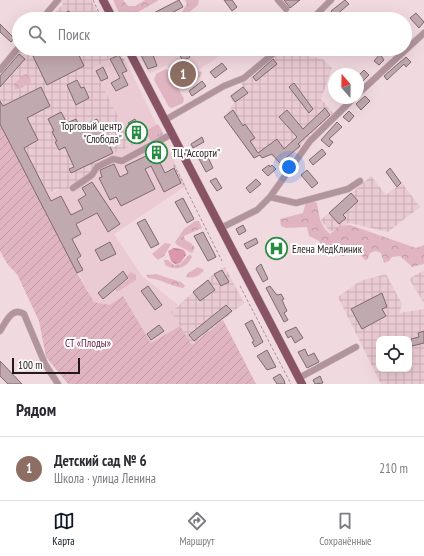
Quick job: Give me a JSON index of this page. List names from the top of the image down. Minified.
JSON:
{"parks":["СТ «Плоды»"],"places":{"building":["Торговый центр \"Слобода\"","ТЦ \"Ассорти\""],"hospital":["Елена МедКлиник"]},"scale_bar":"100 m","north":"top","page":{"search":"Поиск","pins":"1","scale":"100 m","heading":"Рядом","list":[{"mark":"1","name":"Детский сад № 6","note":"Школа · улица Ленина","value":"210 m"}],"nav":["Карта","Маршрут","Сохранённые"]}}
